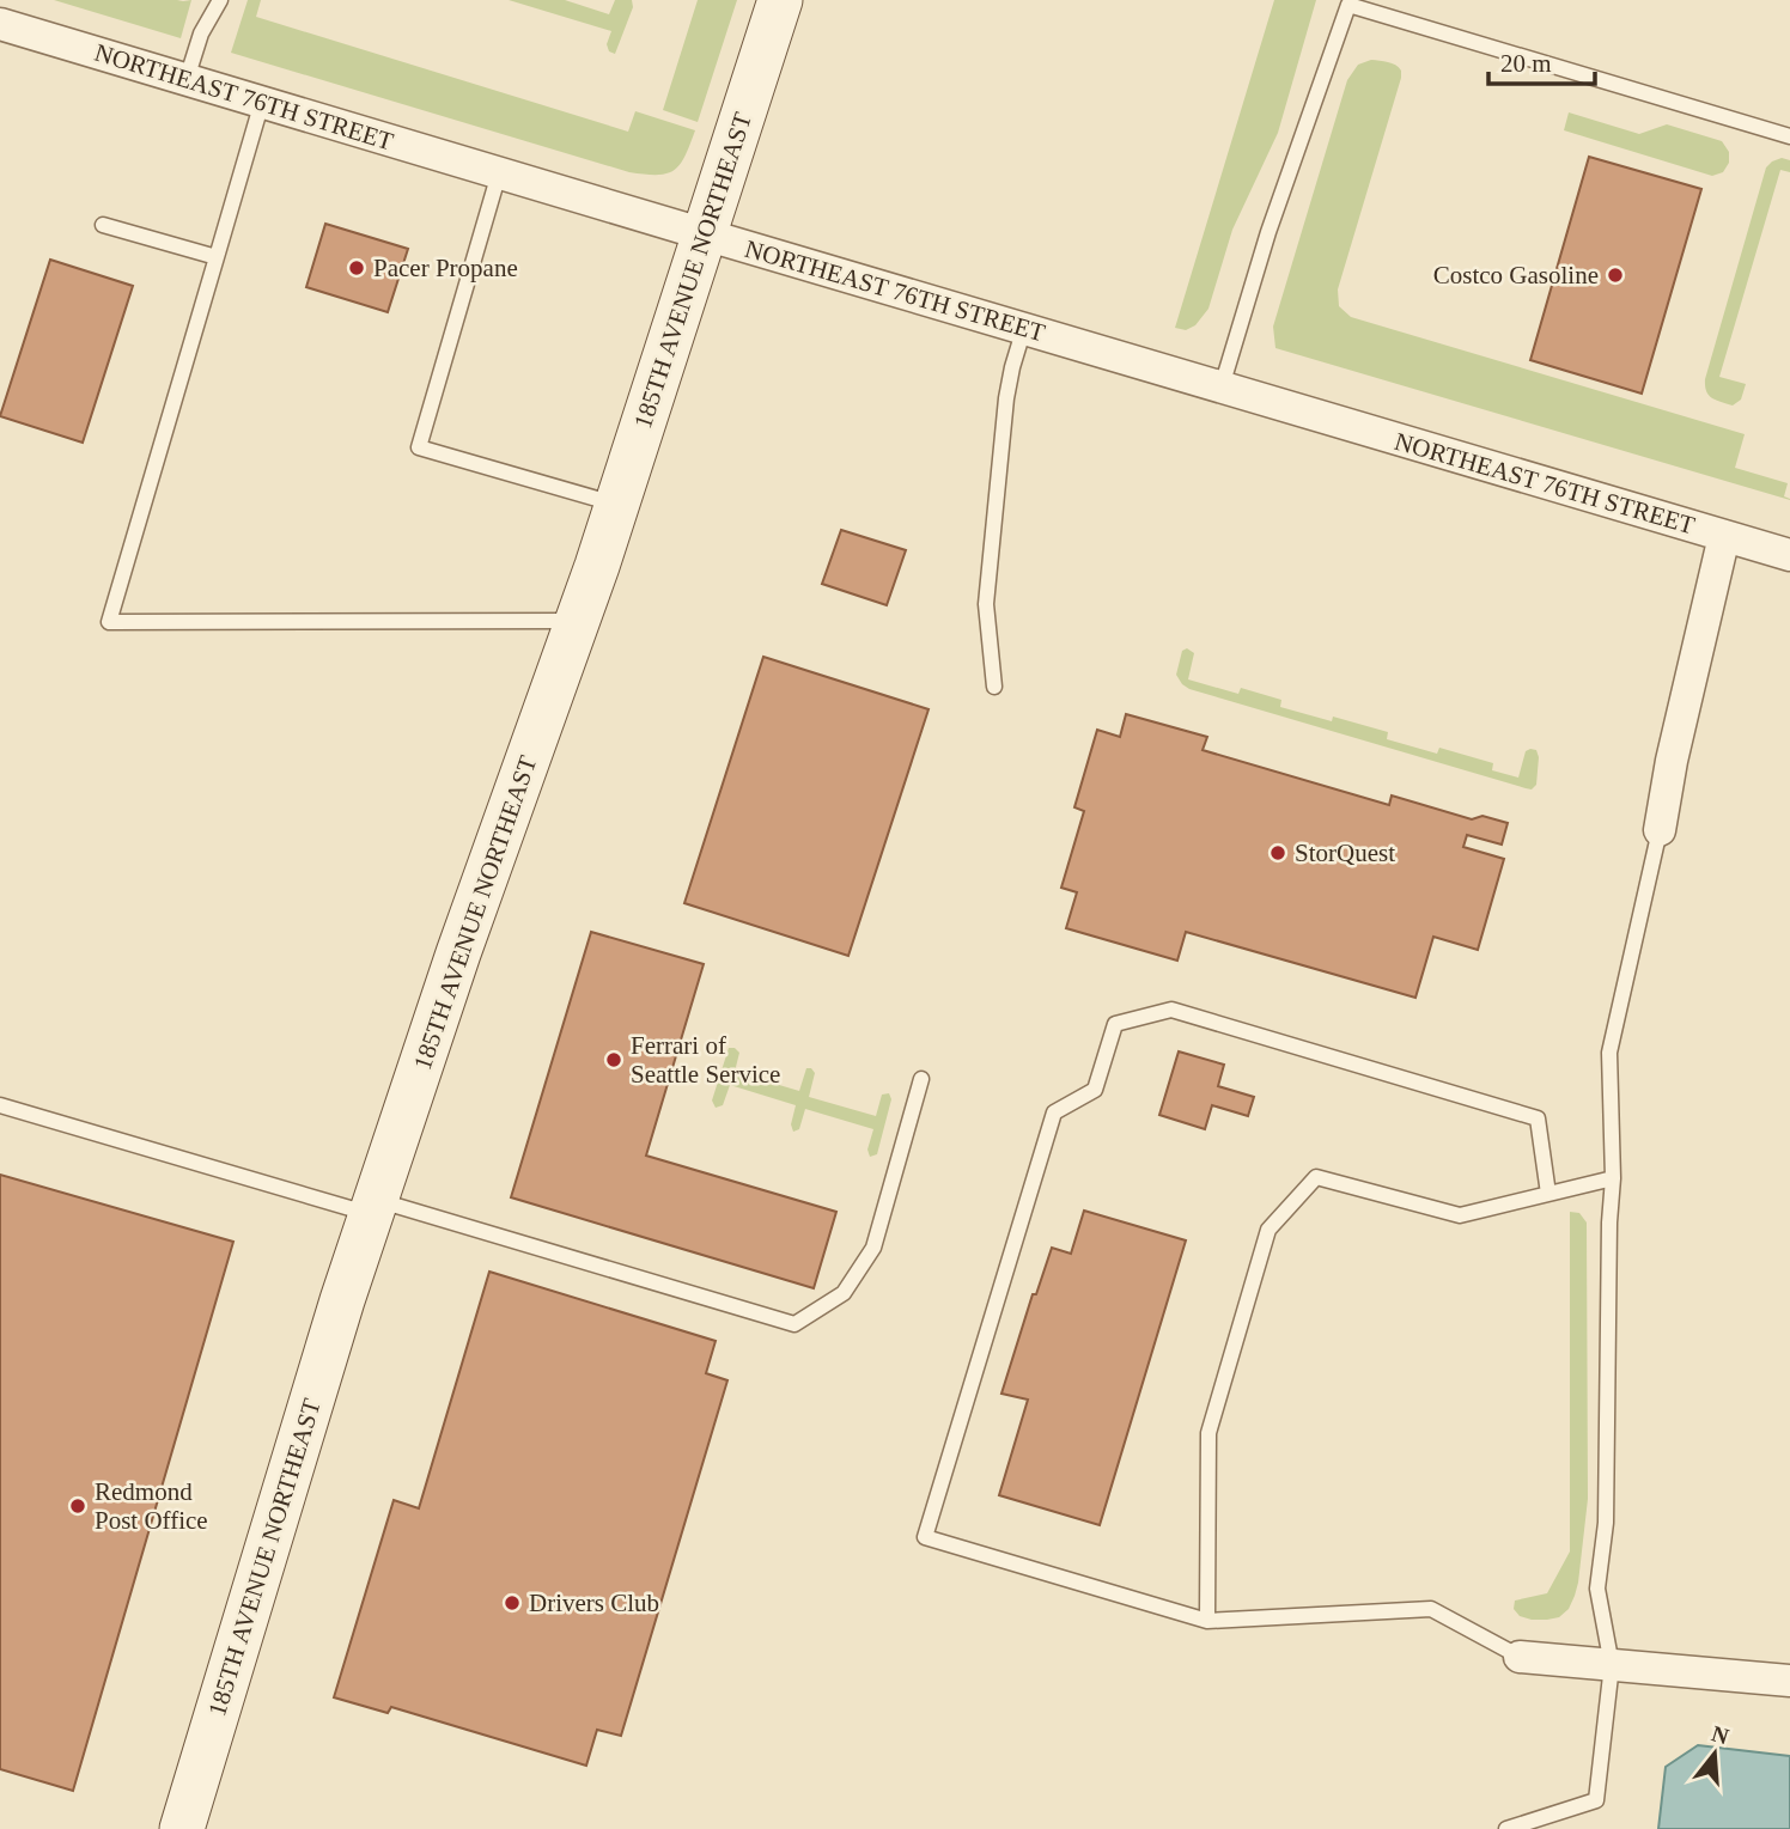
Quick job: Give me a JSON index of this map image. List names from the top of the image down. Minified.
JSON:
{"streets":{"street":["NORTHEAST 76TH STREET","185TH AVENUE NORTHEAST"]},"crossings":[["NORTHEAST 76TH STREET","185TH AVENUE NORTHEAST"]],"places":["Pacer Propane","Costco Gasoline","StorQuest","Ferrari of Seattle Service","Redmond Post Office","Drivers Club"],"scale_bar":"20 m","north":"top"}
